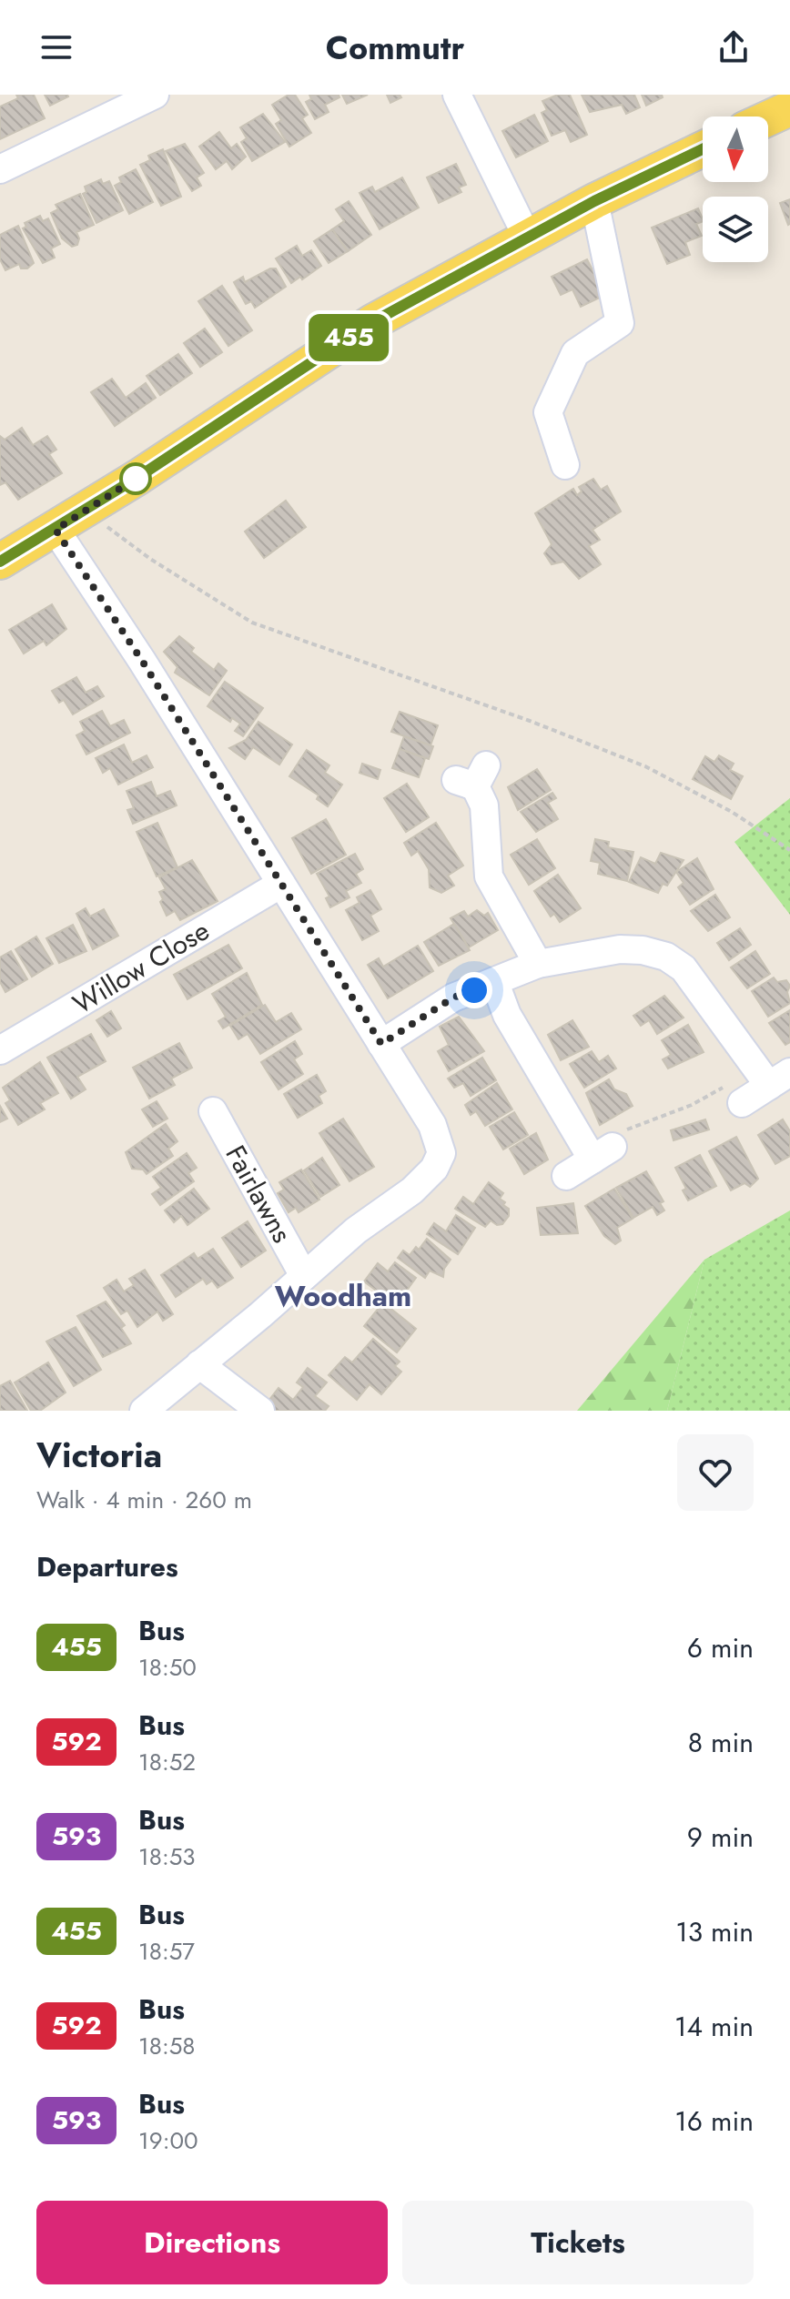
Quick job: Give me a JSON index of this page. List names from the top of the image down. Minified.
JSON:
{"streets":{"street":["Willow Close","Fairlawns"]},"districts":["Woodham"],"lines":["bus line 455"],"north":"bottom","page":{"header":"Commutr","on_map":"455","heading":[["Victoria","Walk · 4 min · 260 m"],"Departures"],"list":[{"mark":"455","name":"Bus","note":"18:50","value":"6 min"},{"mark":"592","name":"Bus","note":"18:52","value":"8 min"},{"mark":"593","name":"Bus","note":"18:53","value":"9 min"},{"mark":"455","name":"Bus","note":"18:57","value":"13 min"},{"mark":"592","name":"Bus","note":"18:58","value":"14 min"},{"mark":"593","name":"Bus","note":"19:00","value":"16 min"}],"buttons":["Directions","Tickets"]}}
